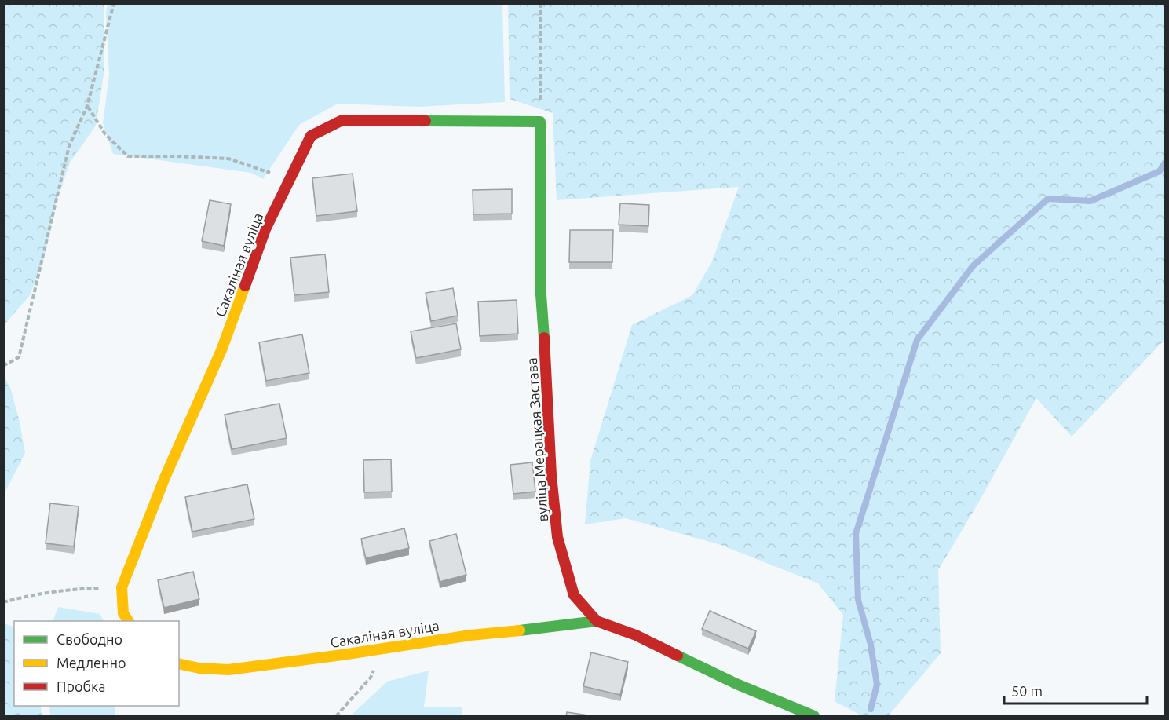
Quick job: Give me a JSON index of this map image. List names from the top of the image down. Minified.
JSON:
{"streets":{"street":["Сакаліная вуліца","вуліца Мерацкая Застава"]},"crossings":[["Сакаліная вуліца","вуліца Мерацкая Застава"]],"legend":["Свободно","Медленно","Пробка"],"scale_bar":"50 m"}
